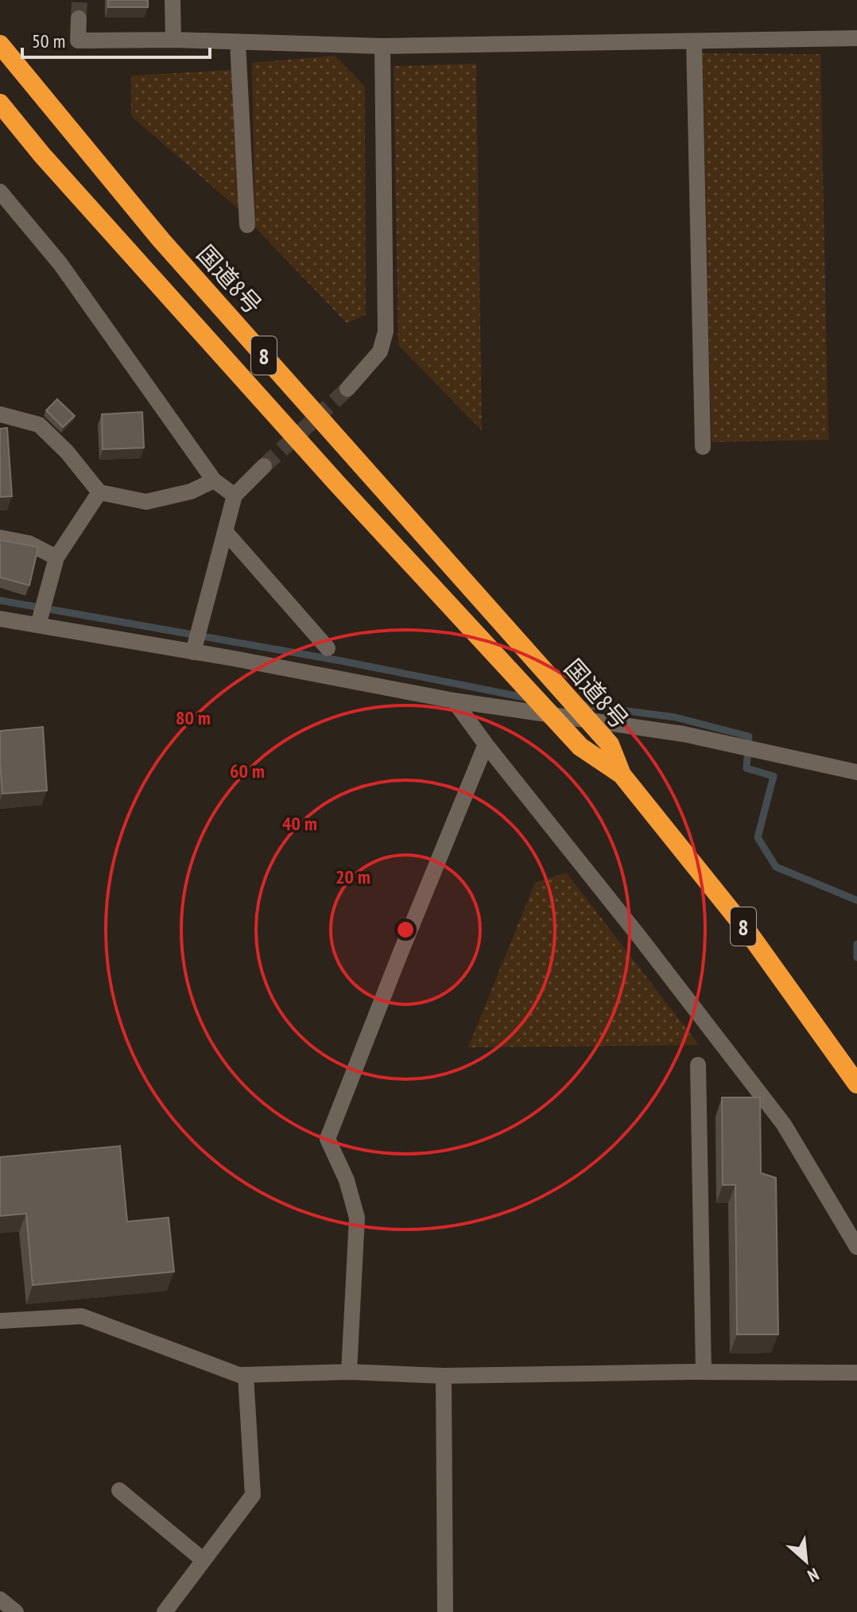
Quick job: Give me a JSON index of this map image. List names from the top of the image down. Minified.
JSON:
{"streets":{"highway":["国道8号","8"]},"crossings":[["国道8号","8"]],"scale_bar":"50 m","north":"bottom right","rings":["80 m","60 m","40 m","20 m"]}
